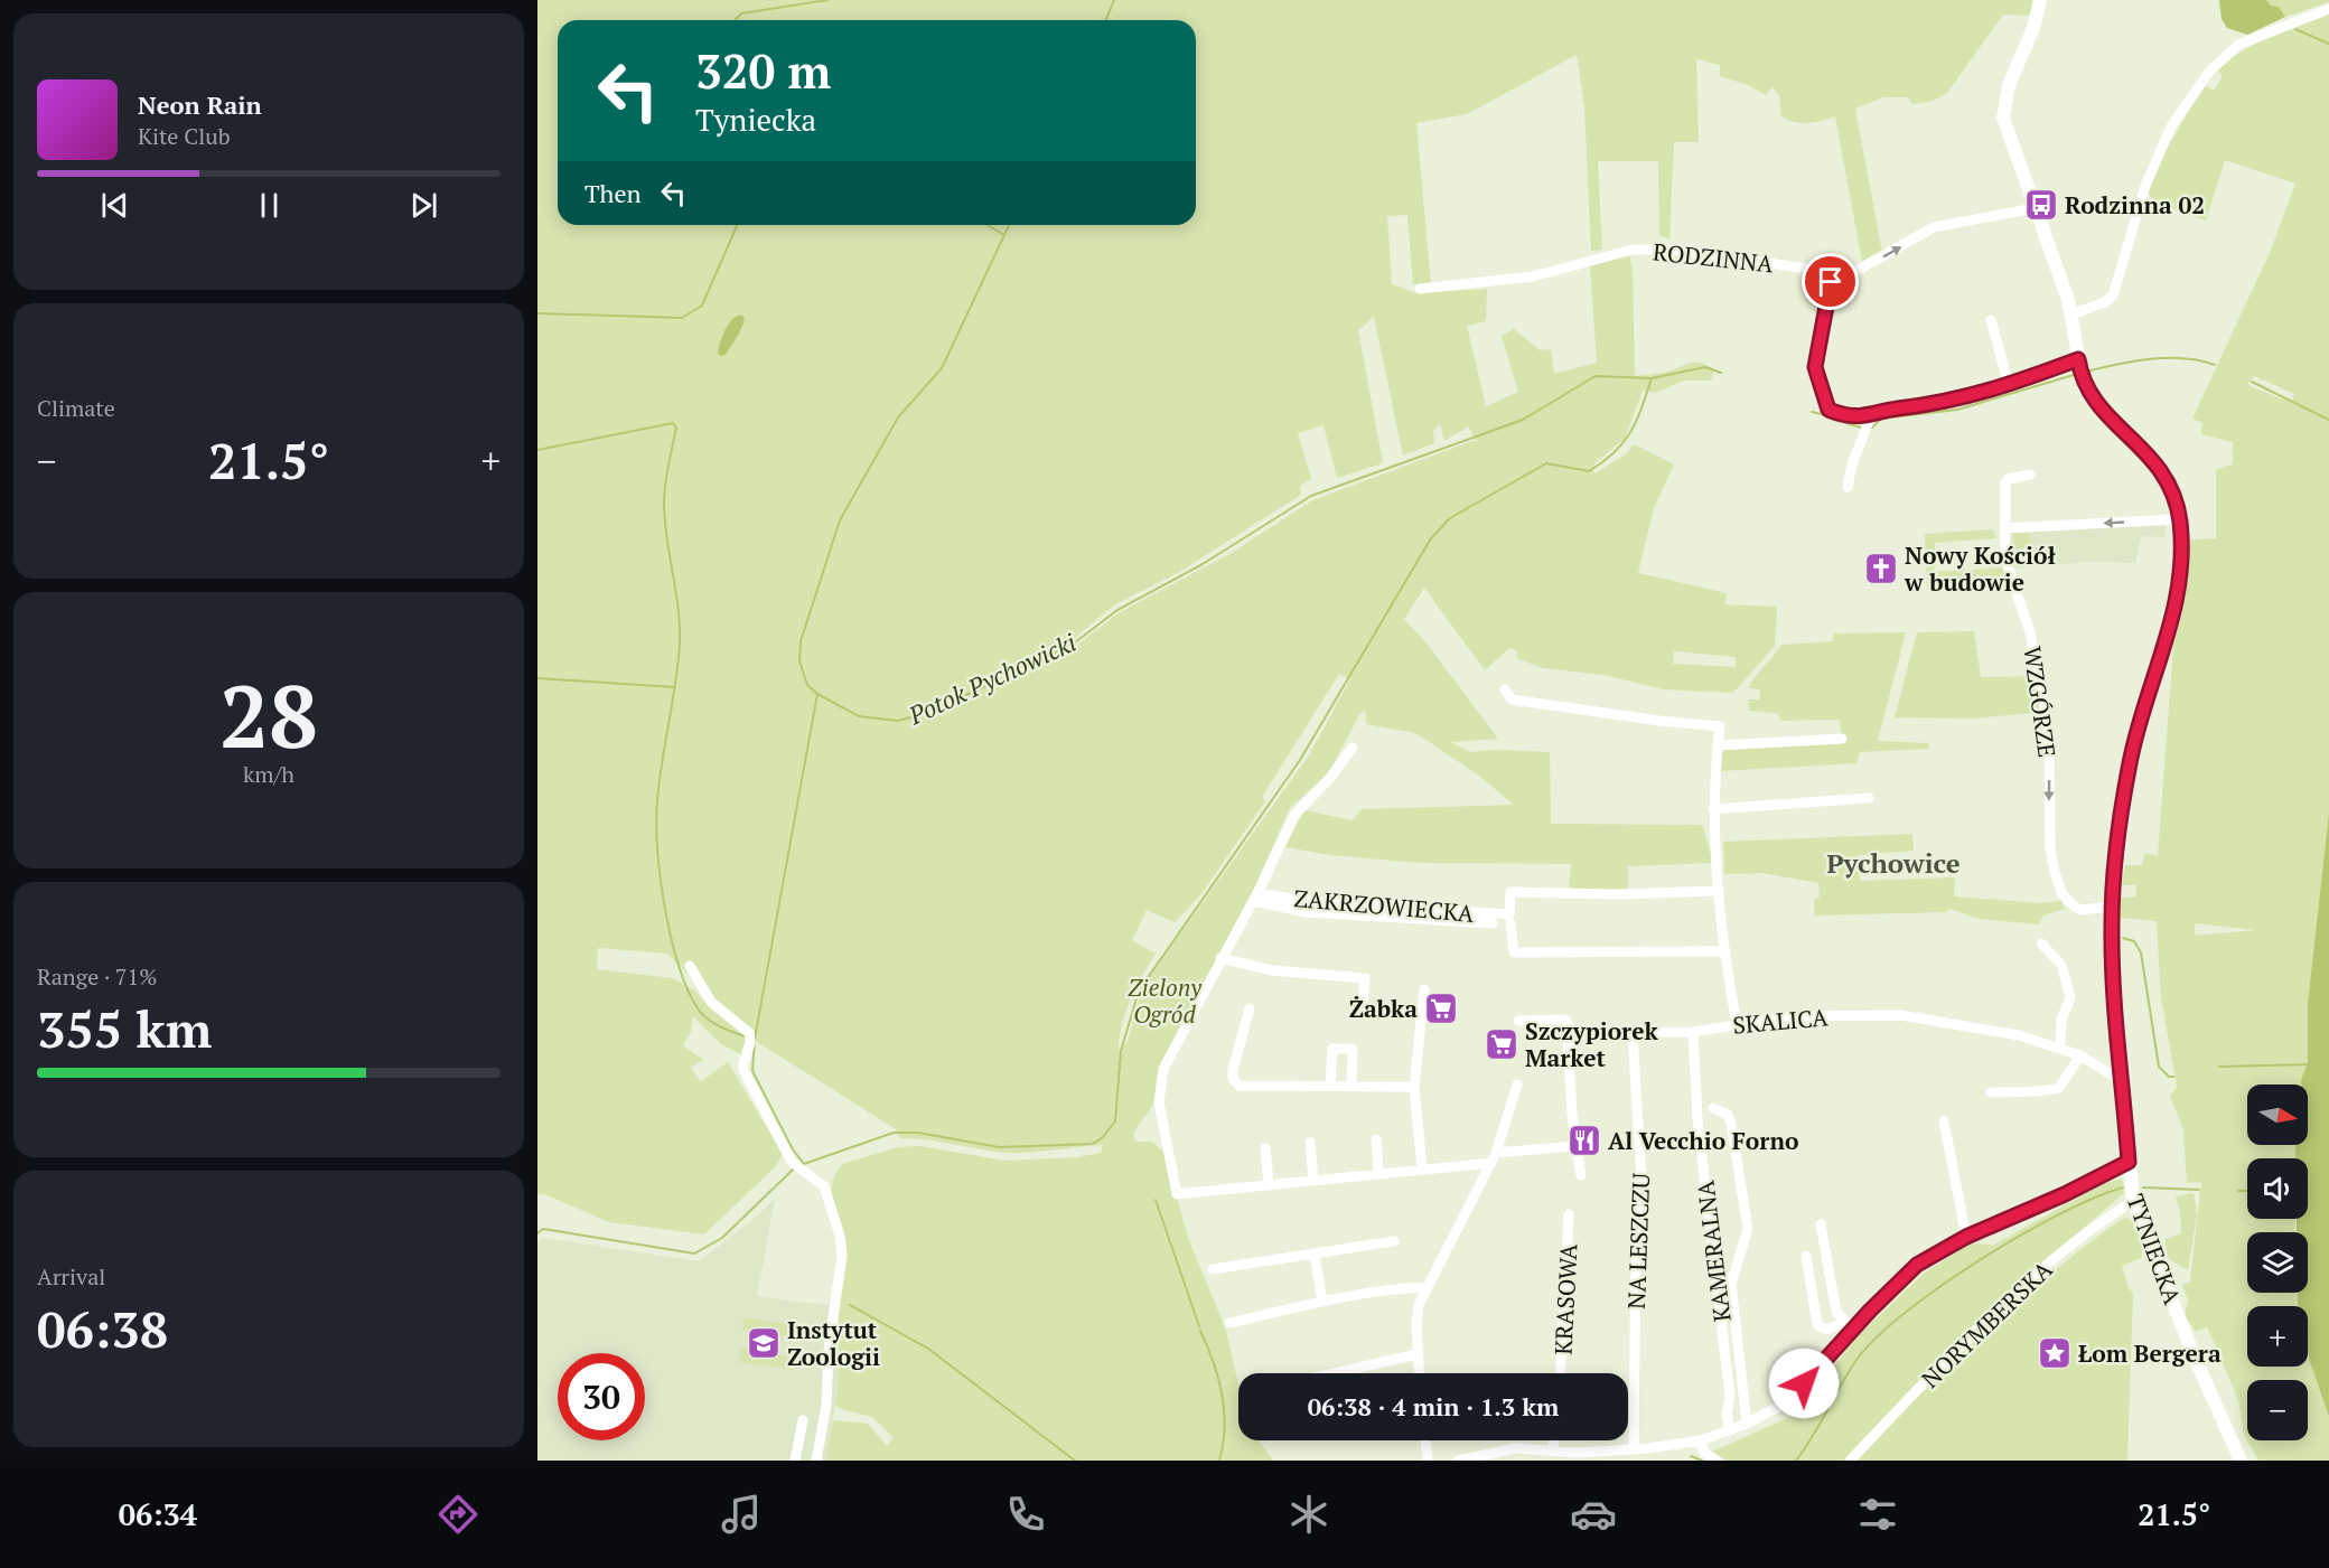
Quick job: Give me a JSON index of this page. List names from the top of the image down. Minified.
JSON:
{"streets":{"street":["RODZINNA","WZGÓRZE","ZAKRZOWIECKA","SKALICA","NA LESZCZU","TYNIECKA","KAMERALNA","KRASOWA","NORYMBERSKA"]},"crossings":[["WZGÓRZE","TYNIECKA"],["SKALICA","NA LESZCZU"],["SKALICA","TYNIECKA"],["SKALICA","KAMERALNA"],["TYNIECKA","NORYMBERSKA"]],"one_way":["WZGÓRZE"],"districts":["Pychowice"],"water":["Potok Pychowicki"],"parks":["Zielony Ogród"],"places":{"bus stop":["Rodzinna 02"],"church":["Nowy Kościół w budowie"],"supermarket":["Żabka","Szczypiorek Market"],"restaurant":["Al Vecchio Forno"],"school or university":["Instytut Zoologii"],"place":["Łom Bergera"]},"north":"right","page":{"turn":["320 m","Tyniecka"],"song":["Neon Rain","Kite Club"],"then":"Then","tile":["Climate",["28","km/h"],["Range · 71%","355 km"],["Arrival","06:38"]],"heat":["−","21.5°","+"],"map_buttons":["+","−"],"limit":"30","trip":"06:38 · 4 min · 1.3 km","tabs":["06:34","21.5°"]}}
